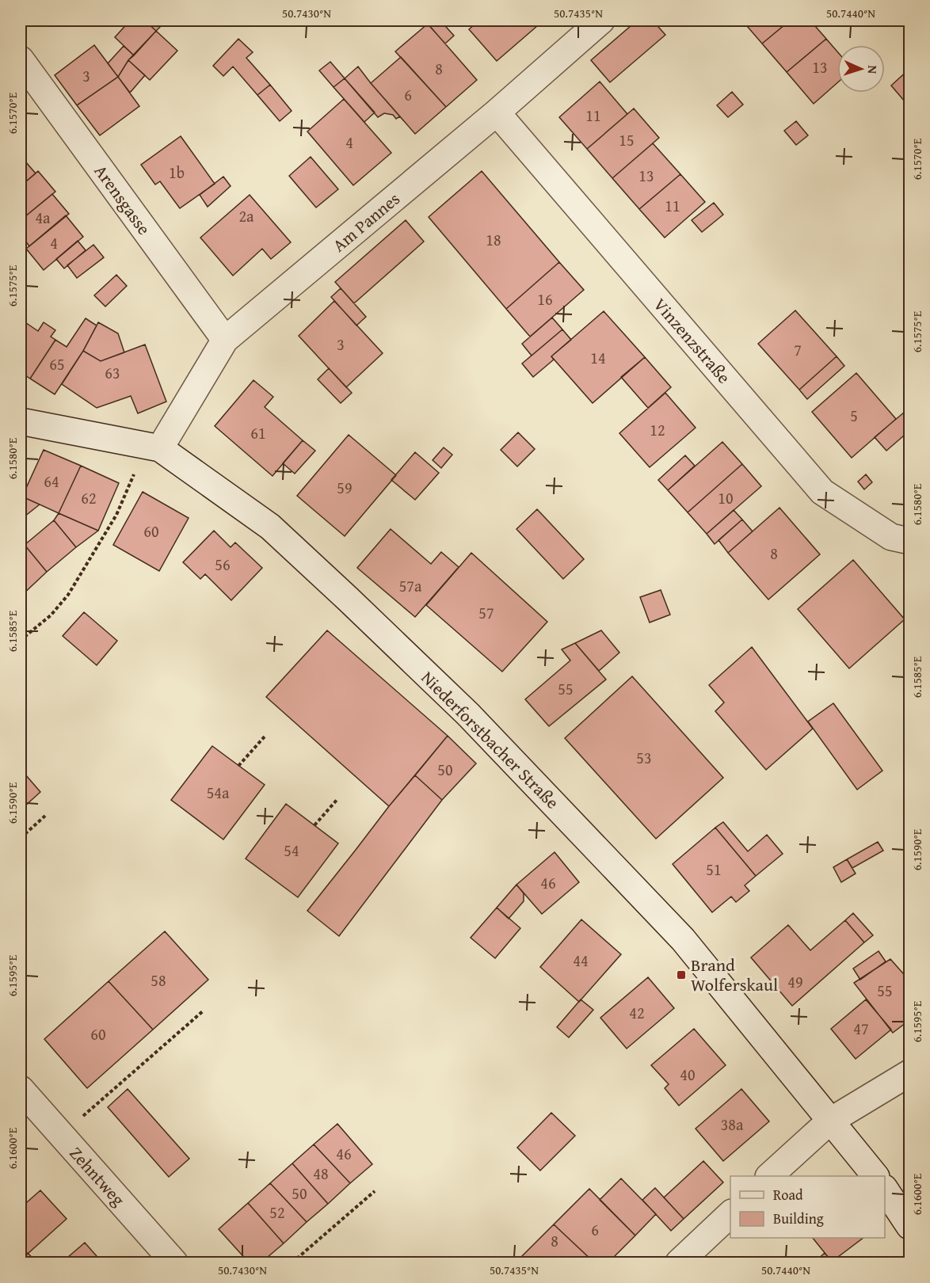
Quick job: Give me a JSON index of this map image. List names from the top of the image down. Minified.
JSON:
{"streets":{"street":["Arensgasse","Am Pannes","Vinzenzstraße","Niederforstbacher Straße","Zehntweg"]},"crossings":[["Arensgasse","Am Pannes"],["Am Pannes","Vinzenzstraße"],["Am Pannes","Niederforstbacher Straße"]],"places":{"transit":["Brand Wolferskaul"]},"house_numbers":["13","8","3","6","11","15","4","1b","13","11","2a","4a","18","4","16","3","7","14","65","63","5","12","61","64","59","62","10","60","8","56","57a","57","55","53","50","54a","54","51","46","44","58","49","55","42","47","60","40","38a","46","48","50","52","6","8"],"legend":["Road","Building"],"north":"right","coordinates":["50.7430°N","50.7435°N","50.7440°N","6.1570°E","6.1575°E","6.1580°E","6.1585°E","6.1590°E","6.1595°E","6.1600°E"]}
